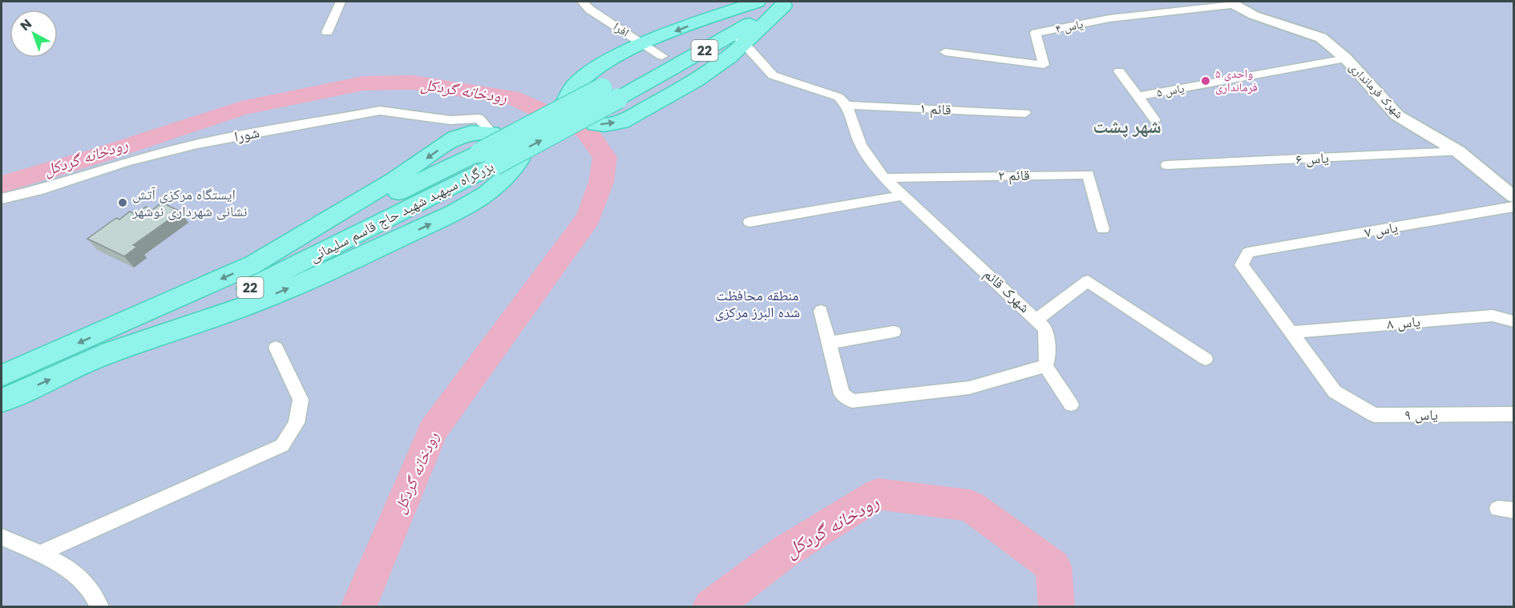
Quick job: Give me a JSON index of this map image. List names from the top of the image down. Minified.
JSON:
{"streets":{"highway":["22","بزرگراه سپهبد شهید حاج قاسم سلیمانی"],"street":["یاس ۴","افرا","یاس ۵","شهرک فرمانداری","قائم ۱","شورا","یاس ۶","قائم ۲","یاس ۷","شهرک قائم","یاس ۸","یاس ۹"]},"crossings":[["یاس ۴","شهرک فرمانداری"],["افرا","بزرگراه سپهبد شهید حاج قاسم سلیمانی"],["یاس ۵","شهرک فرمانداری"],["شهرک فرمانداری","یاس ۶"],["قائم ۱","شهرک قائم"],["قائم ۲","شهرک قائم"],["یاس ۷","یاس ۸"],["یاس ۷","یاس ۹"],["یاس ۸","یاس ۹"]],"districts":["شهر پشت"],"water":["رودخانه گردکل"],"parks":["منطقه محافظت شده البرز مرکزی"],"places":["۵ واحدی فرمانداری","ایستگاه مرکزی آتش نشانی شهرداری نوشهر"],"north":"top left"}
